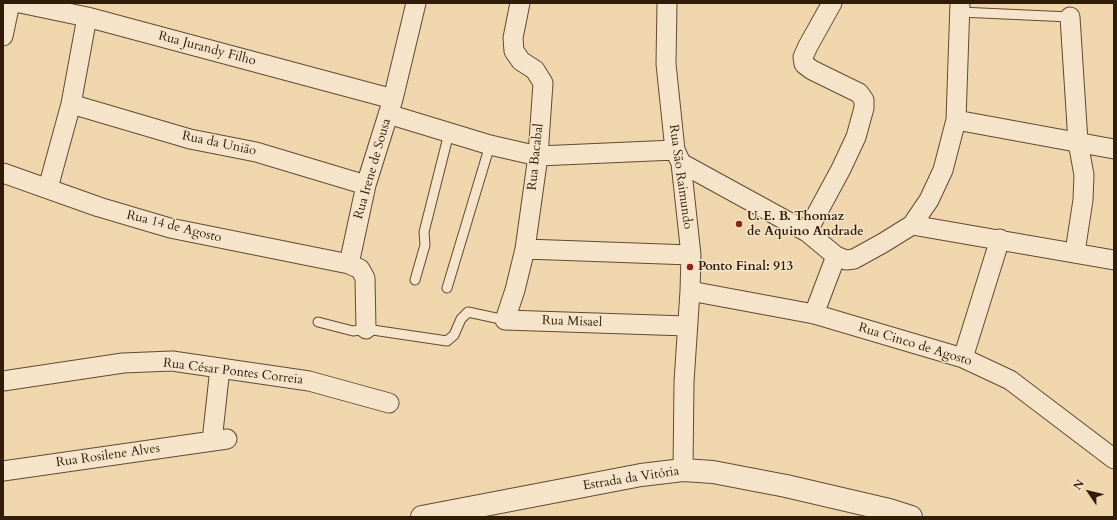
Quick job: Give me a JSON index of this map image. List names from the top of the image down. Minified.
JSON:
{"streets":{"street":["Rua Jurandy Filho","Rua da União","Rua Bacabal","Rua Irene de Sousa","Rua São Raimundo","Rua 14 de Agosto","Rua Misael","Rua Cinco de Agosto","Rua César Pontes Correia","Rua Rosilene Alves","Estrada da Vitória"]},"crossings":[["Rua Jurandy Filho","Rua Irene de Sousa"],["Rua da União","Rua Irene de Sousa"],["Rua Bacabal","Rua Misael"],["Rua Irene de Sousa","Rua 14 de Agosto"],["Rua São Raimundo","Rua Misael"],["Rua São Raimundo","Rua Cinco de Agosto"],["Rua São Raimundo","Estrada da Vitória"],["Rua César Pontes Correia","Rua Rosilene Alves"]],"places":["U. E. B. Thomaz de Aquino Andrade","Ponto Final: 913"],"north":"top left"}
